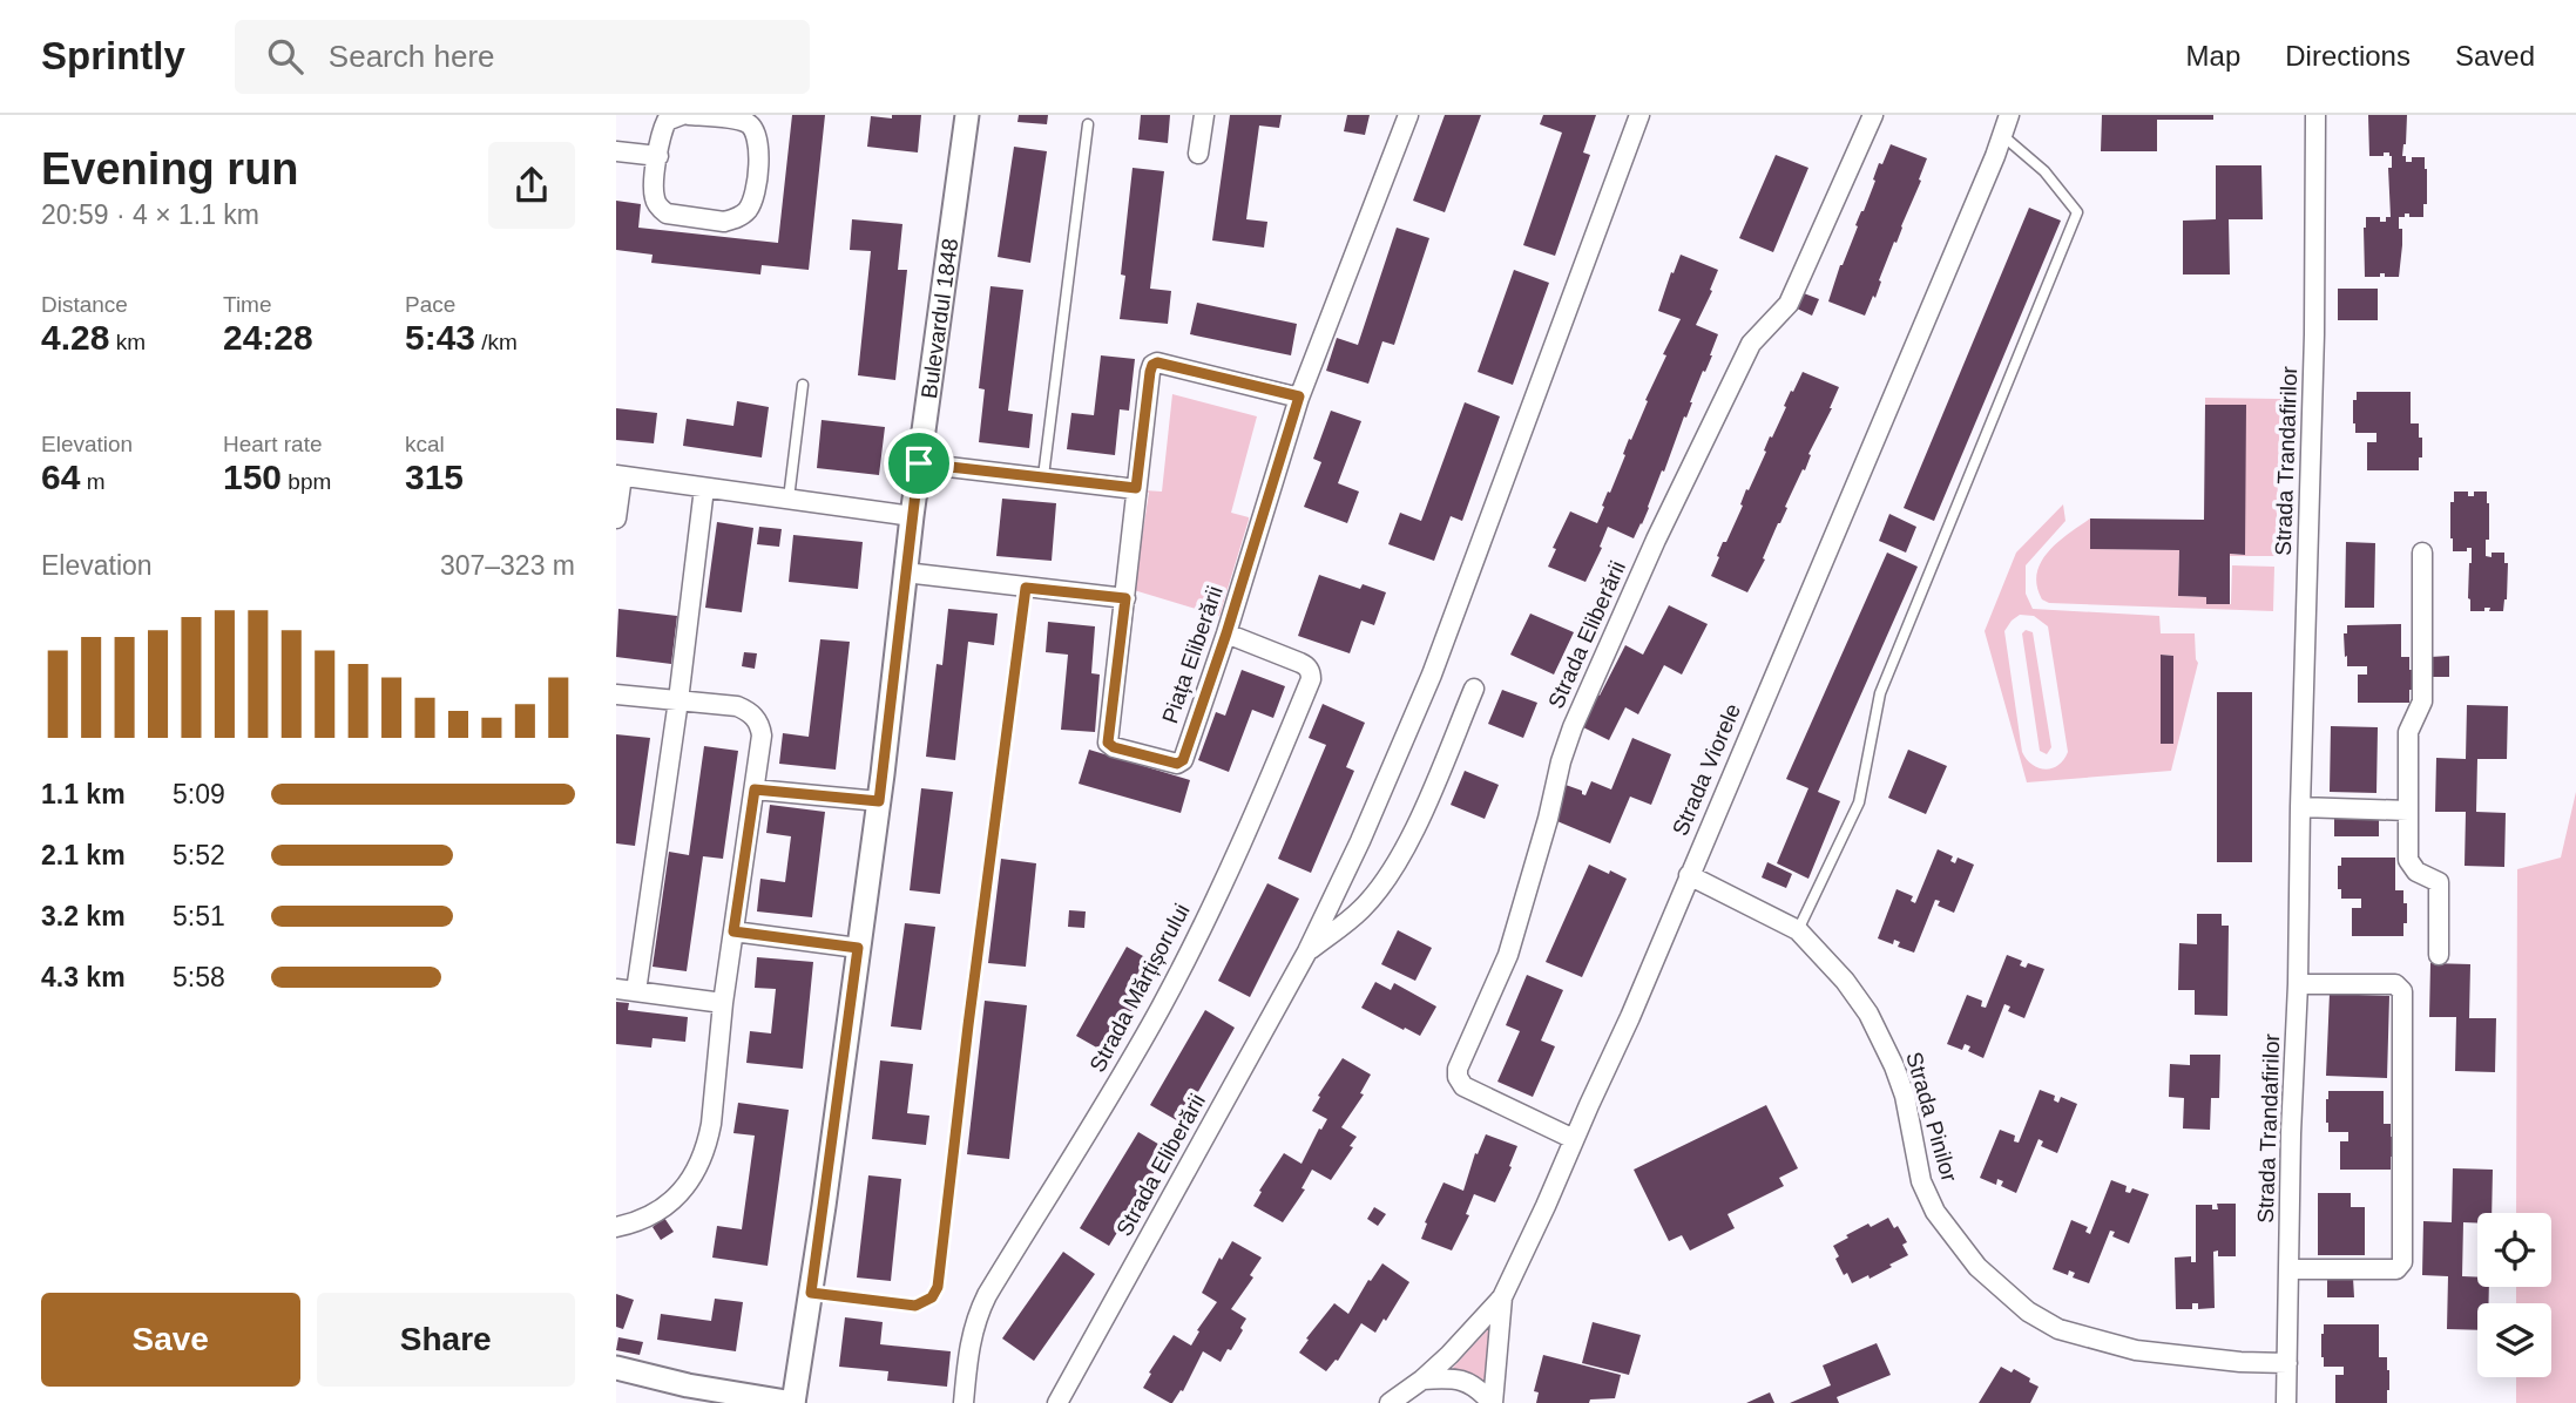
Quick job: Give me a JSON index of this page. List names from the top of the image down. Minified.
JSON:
{"streets":{"street":["Bulevardul 1848","Strada Trandafirilor","Strada Eliberării","Piața Eliberării","Strada Viorele","Strada Mărțișorului","Strada Pinilor"]},"crossings":[["Strada Trandafirilor","Strada Pinilor"],["Strada Eliberării","Strada Viorele"],["Piața Eliberării","Strada Mărțișorului"],["Strada Viorele","Strada Pinilor"]],"page":{"header":"Sprintly","search":"Search here","nav":["Map","Directions","Saved"],"heading":["Evening run","20:59 · 4 × 1.1 km"],"stats":[["Distance","4.28 km"],["Time","24:28"],["Pace","5:43 /km"],["Elevation","64 m"],["Heart rate","150 bpm"],["kcal","315"]],"chart":["Elevation","307–323 m"],"list":[{"name":"1.1 km","note":"5:09"},{"name":"2.1 km","note":"5:52"},{"name":"3.2 km","note":"5:51"},{"name":"4.3 km","note":"5:58"}],"buttons":["Save","Share"]}}
